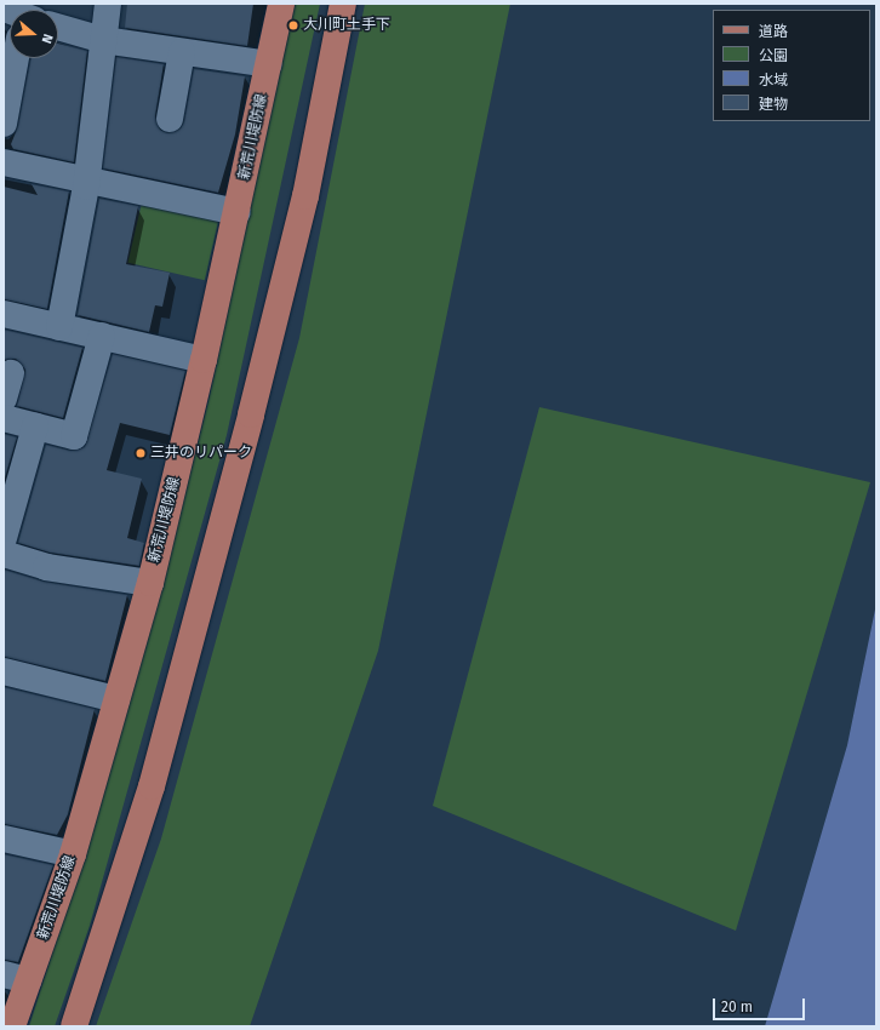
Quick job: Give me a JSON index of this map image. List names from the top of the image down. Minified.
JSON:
{"streets":{"main road":["新荒川堤防線"]},"places":["大川町土手下","三井のリパーク"],"legend":["道路","公園","水域","建物"],"scale_bar":"20 m","north":"right"}
